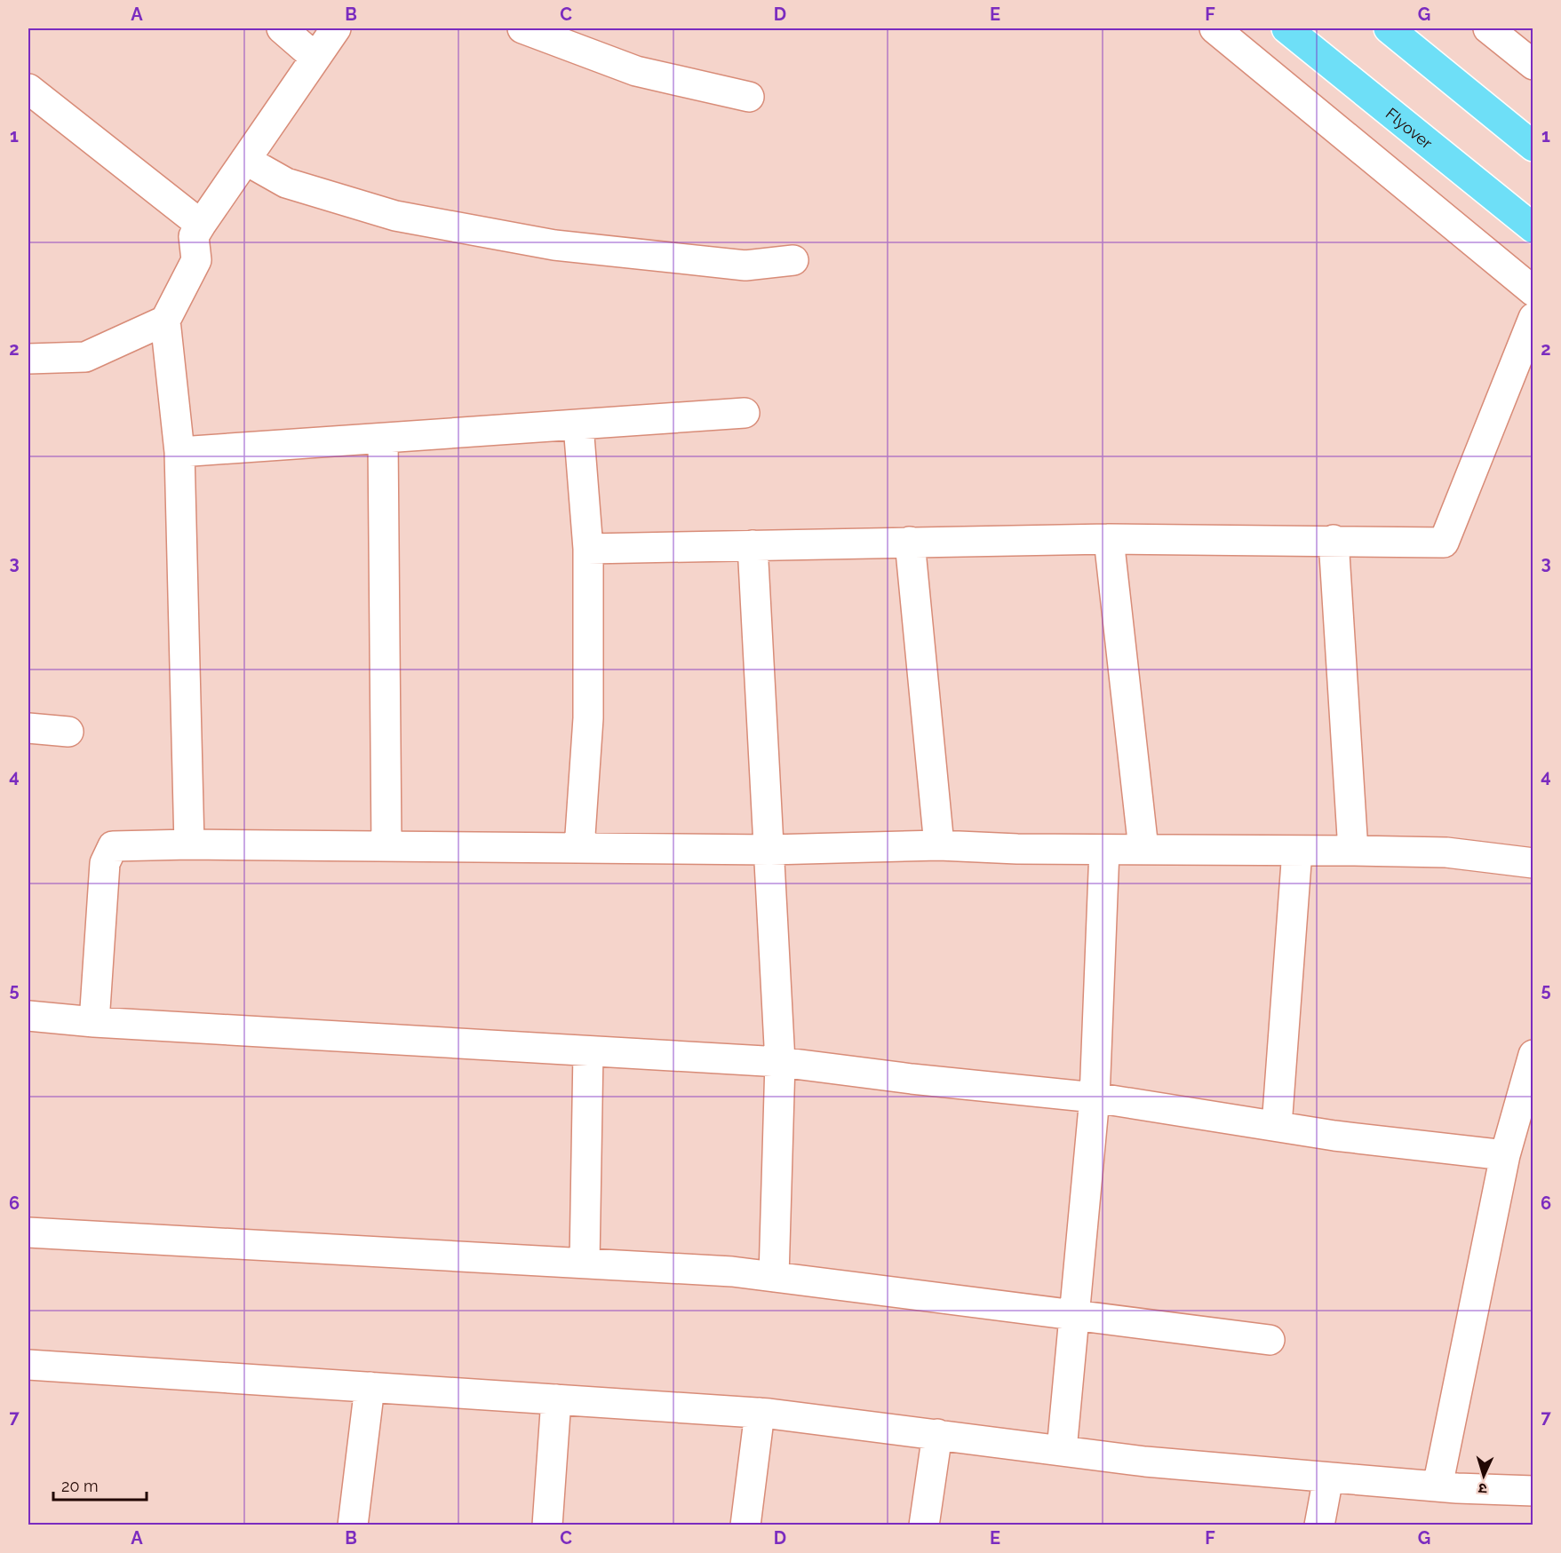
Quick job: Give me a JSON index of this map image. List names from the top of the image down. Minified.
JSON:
{"streets":{"highway":["Flyover"]},"scale_bar":"20 m","north":"bottom","grid":{"columns":["A","B","C","D","E","F","G"],"rows":["1","2","3","4","5","6","7"]}}
